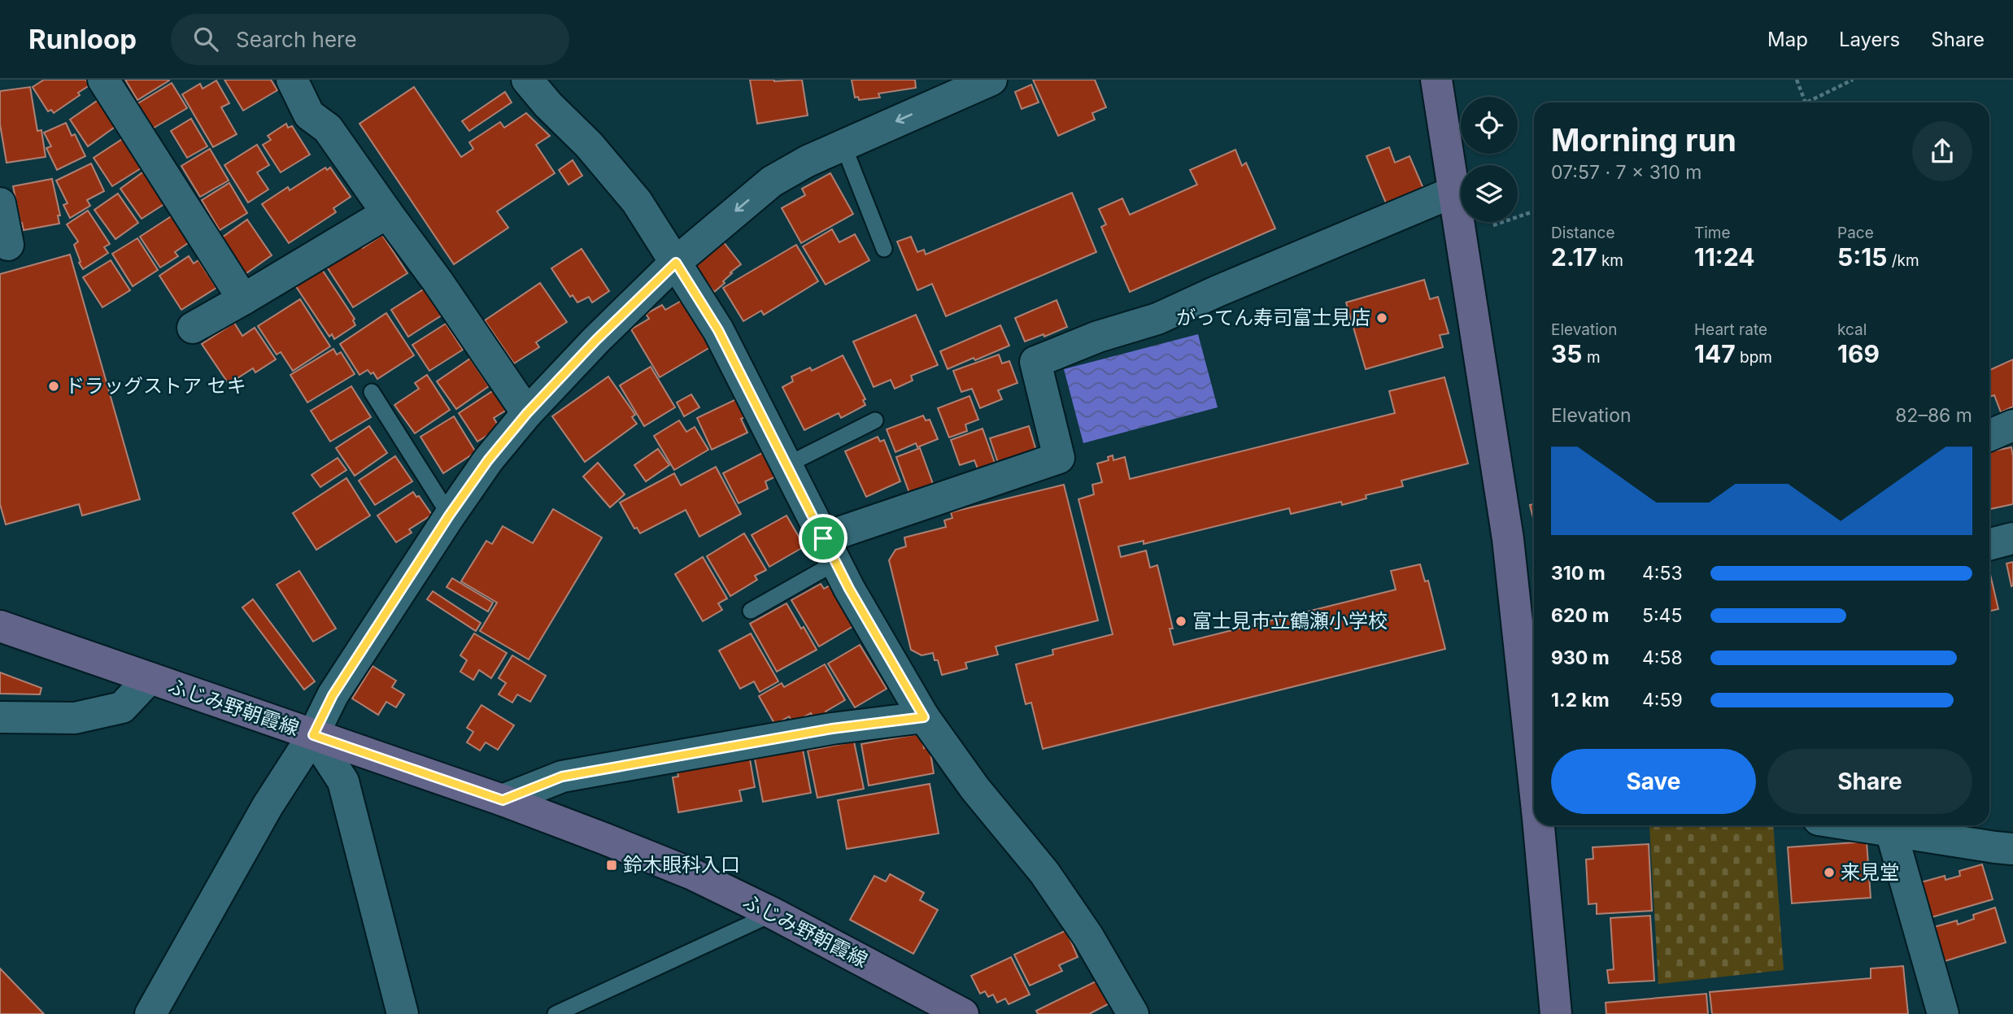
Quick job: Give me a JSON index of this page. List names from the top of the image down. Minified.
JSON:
{"streets":{"main road":["ふじみ野朝霞線"]},"places":{"other":["がってん寿司富士見店","ドラッグストア セキ","富士見市立鶴瀬小学校","来見堂"],"transit":["鈴木眼科入口"]},"page":{"header":"Runloop","search":"Search here","nav":["Map","Layers","Share"],"heading":["Morning run","07:57 · 7 × 310 m"],"stats":[["Distance","2.17 km"],["Time","11:24"],["Pace","5:15 /km"],["Elevation","35 m"],["Heart rate","147 bpm"],["kcal","169"]],"chart":["Elevation","82–86 m"],"list":[{"name":"310 m","note":"4:53"},{"name":"620 m","note":"5:45"},{"name":"930 m","note":"4:58"},{"name":"1.2 km","note":"4:59"}],"buttons":["Save","Share"]}}
